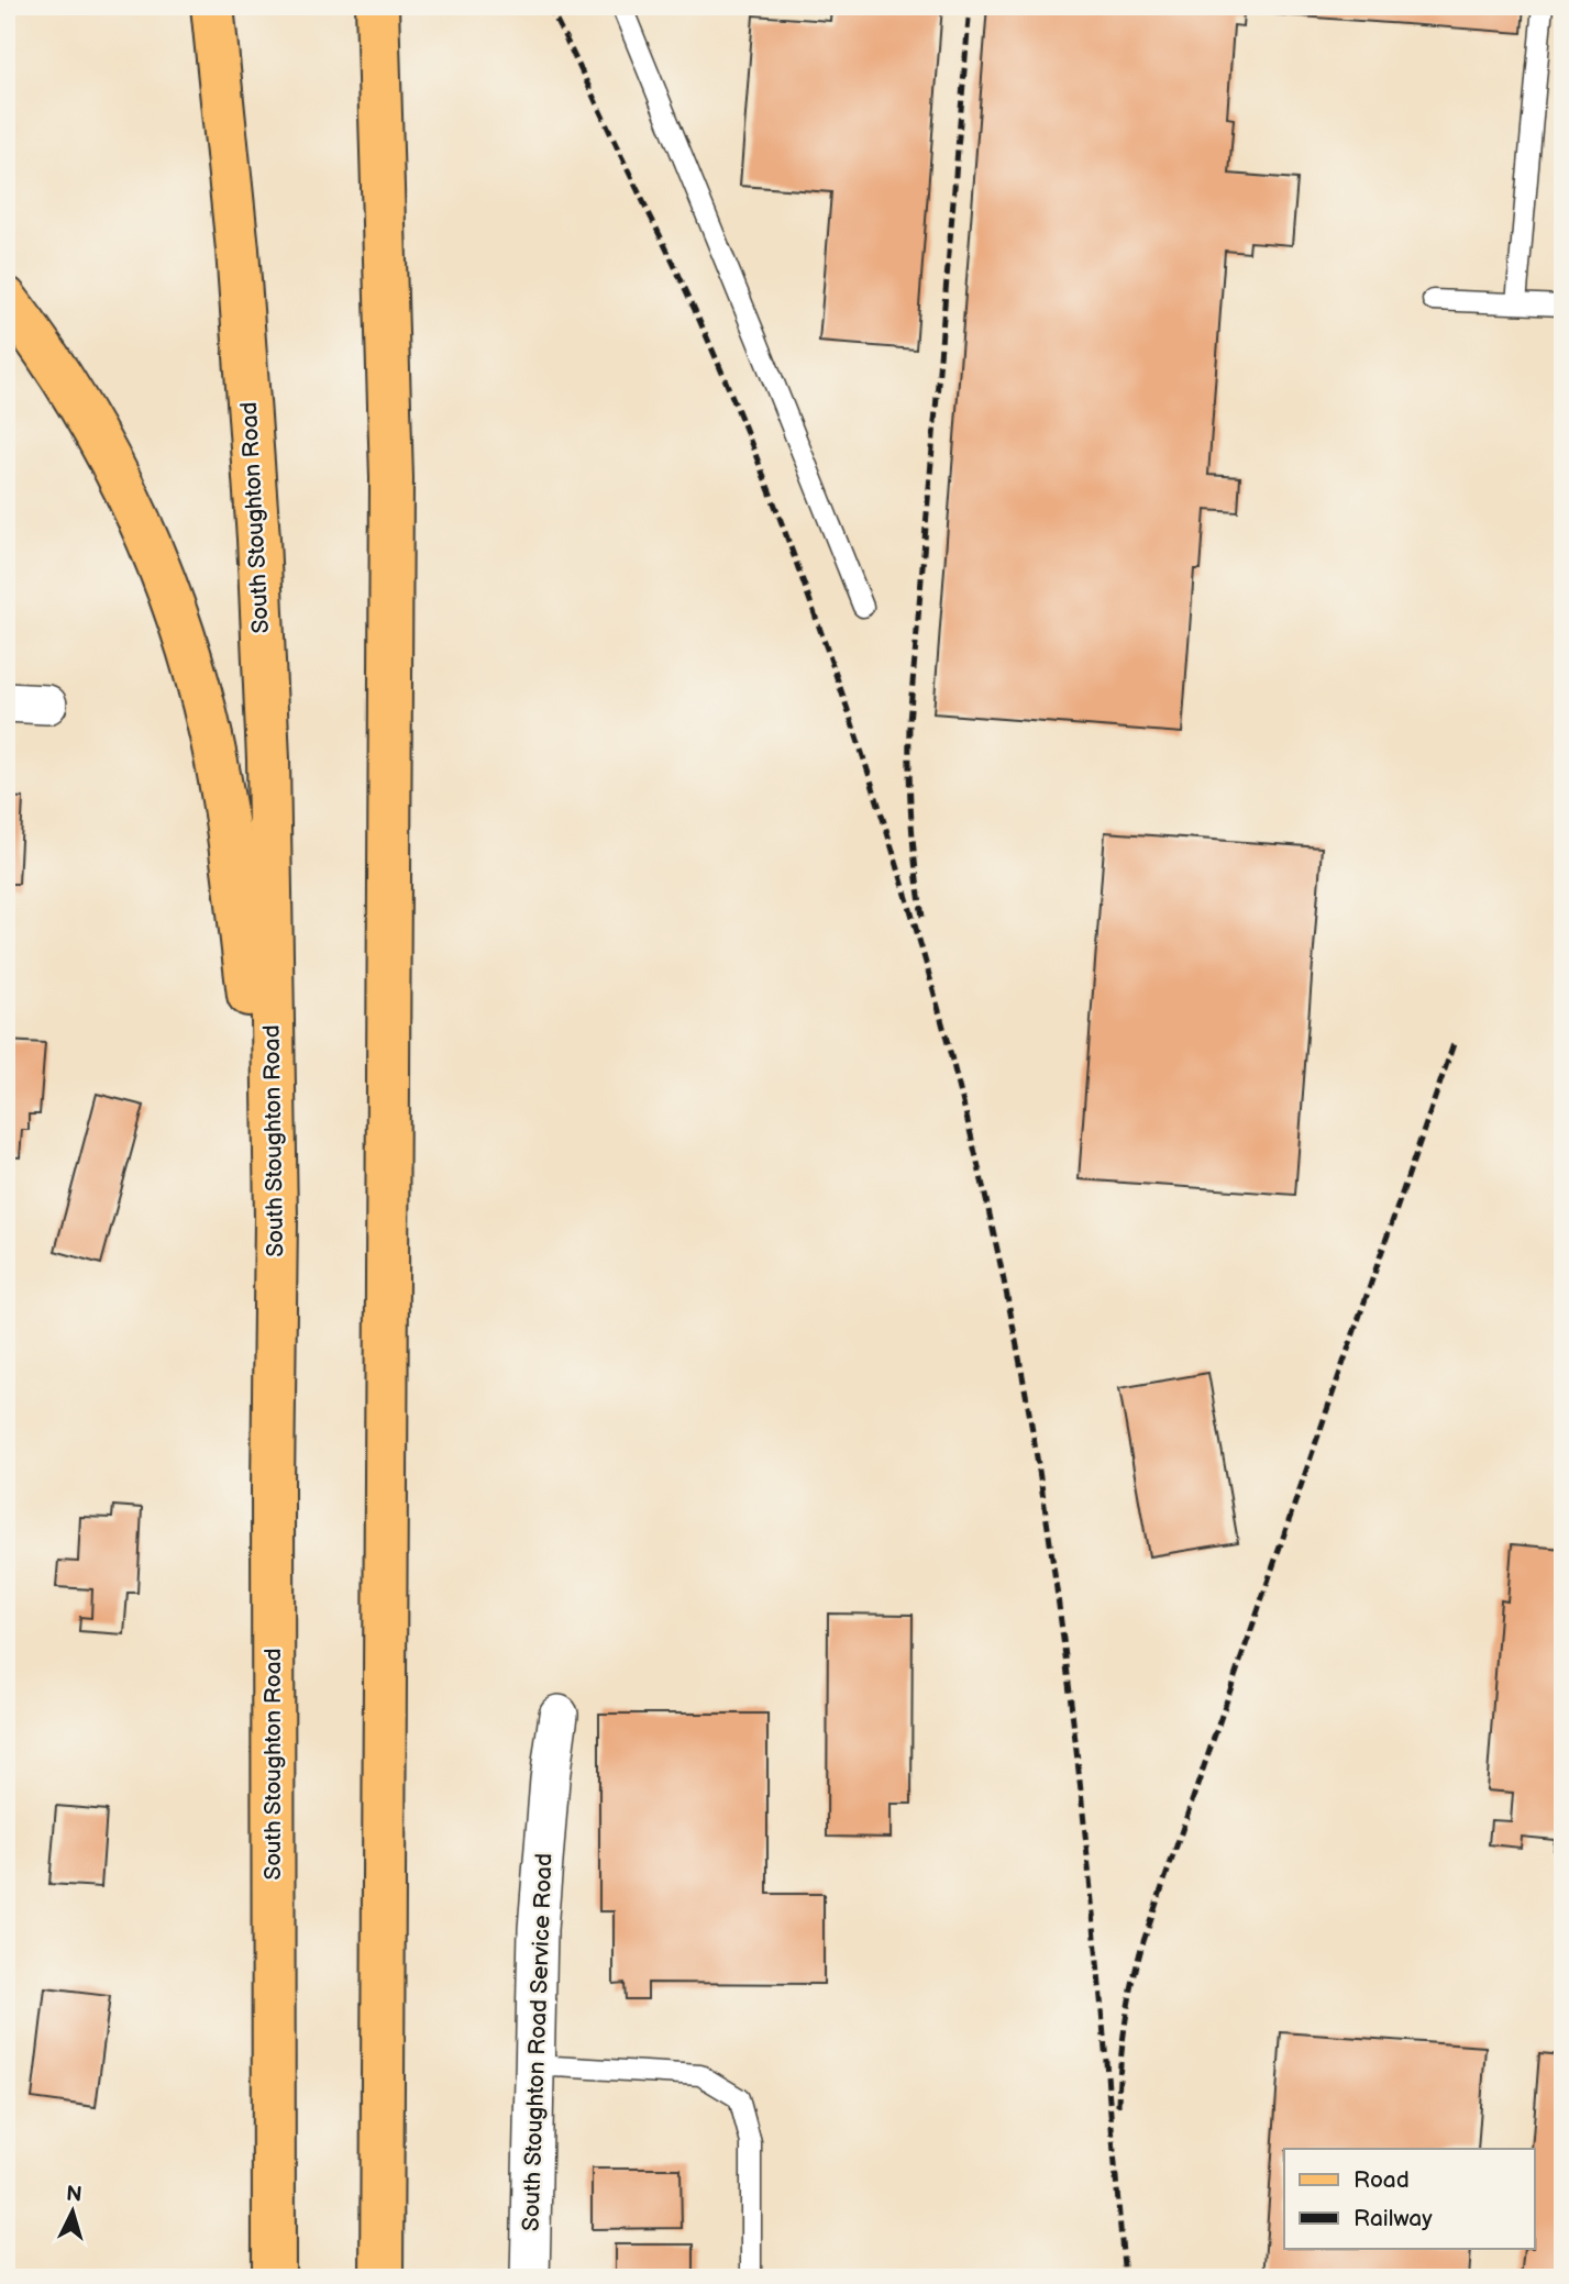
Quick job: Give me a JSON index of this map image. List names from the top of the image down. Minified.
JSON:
{"streets":{"main road":["South Stoughton Road"],"street":["South Stoughton Road Service Road"]},"legend":["Road","Railway"],"north":"top"}
